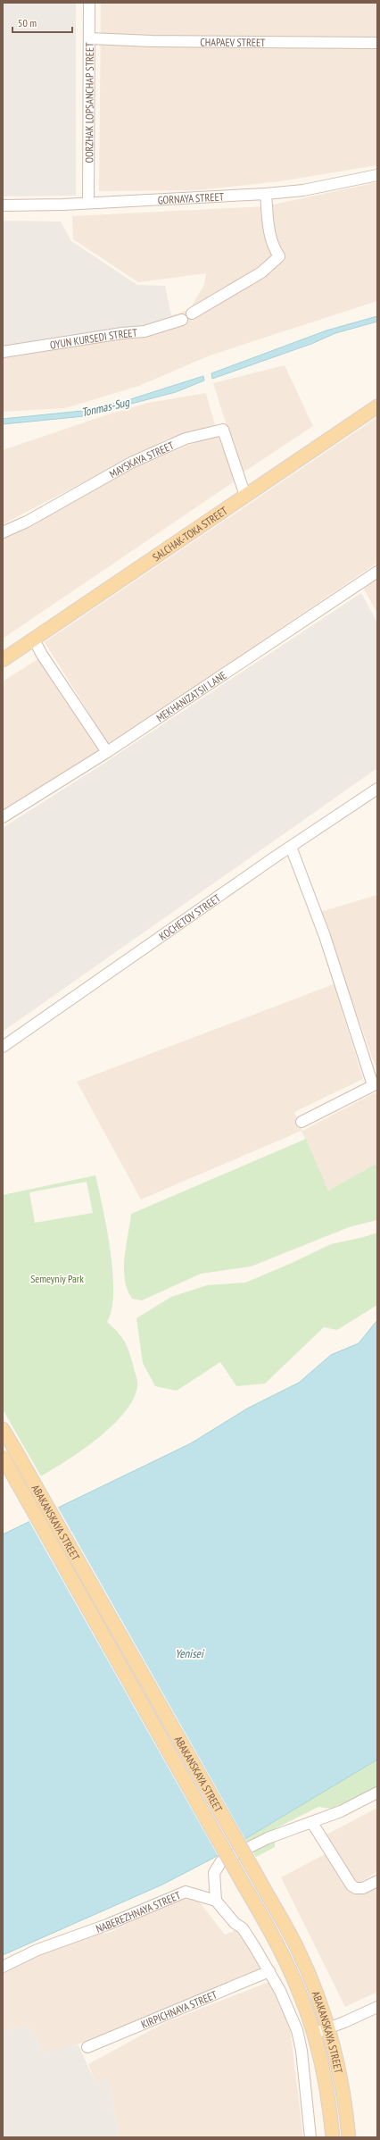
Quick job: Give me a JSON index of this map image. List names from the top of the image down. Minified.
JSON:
{"streets":{"main road":["SALCHAK-TOKA STREET","ABAKANSKAYA STREET"],"street":["CHAPAEV STREET","OORZHAK LOPSANCHAP STREET","GORNAYA STREET","OYUN KURSEDI STREET","MAYSKAYA STREET","MEKHANIZATSII LANE","KOCHETOV STREET","NABEREZHNAYA STREET","KIRPICHNAYA STREET"]},"crossings":[["CHAPAEV STREET","OORZHAK LOPSANCHAP STREET"],["OORZHAK LOPSANCHAP STREET","GORNAYA STREET"],["MAYSKAYA STREET","SALCHAK-TOKA STREET"]],"water":["Tonmas-Sug","Yenisei"],"parks":["Semeyniy Park"],"scale_bar":"50 m"}
